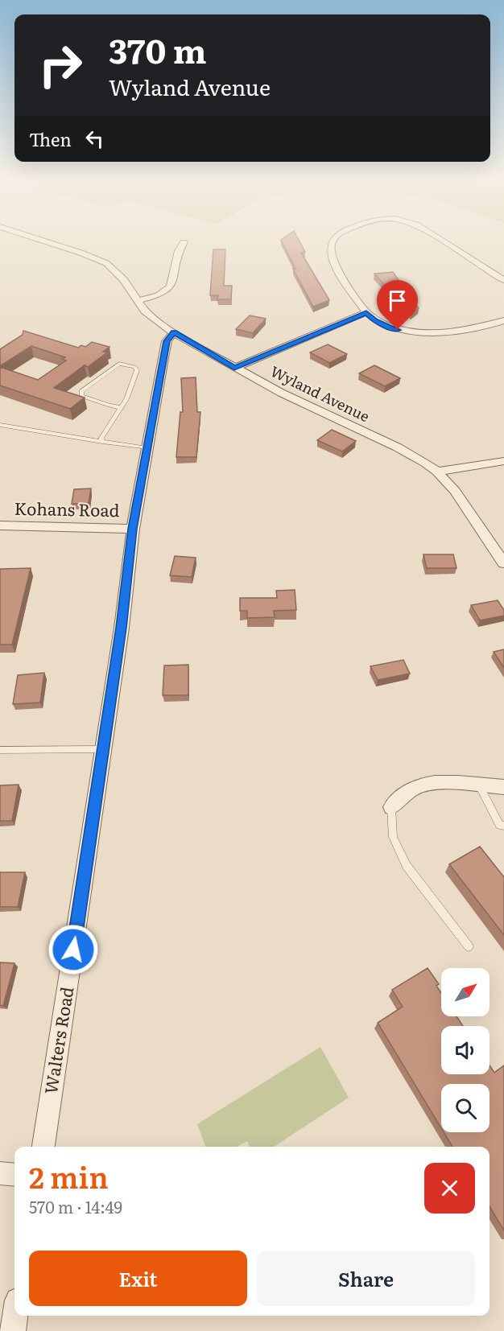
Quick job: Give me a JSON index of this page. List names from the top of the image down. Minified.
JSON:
{"streets":{"street":["Wyland Avenue","Kohans Road","Walters Road"]},"crossings":[["Wyland Avenue","Walters Road"],["Kohans Road","Walters Road"]],"north":"top right","page":{"turn":["370 m","Wyland Avenue"],"then":"Then","heading":["2 min","570 m · 14:49"],"buttons":["Exit","Share"]}}
